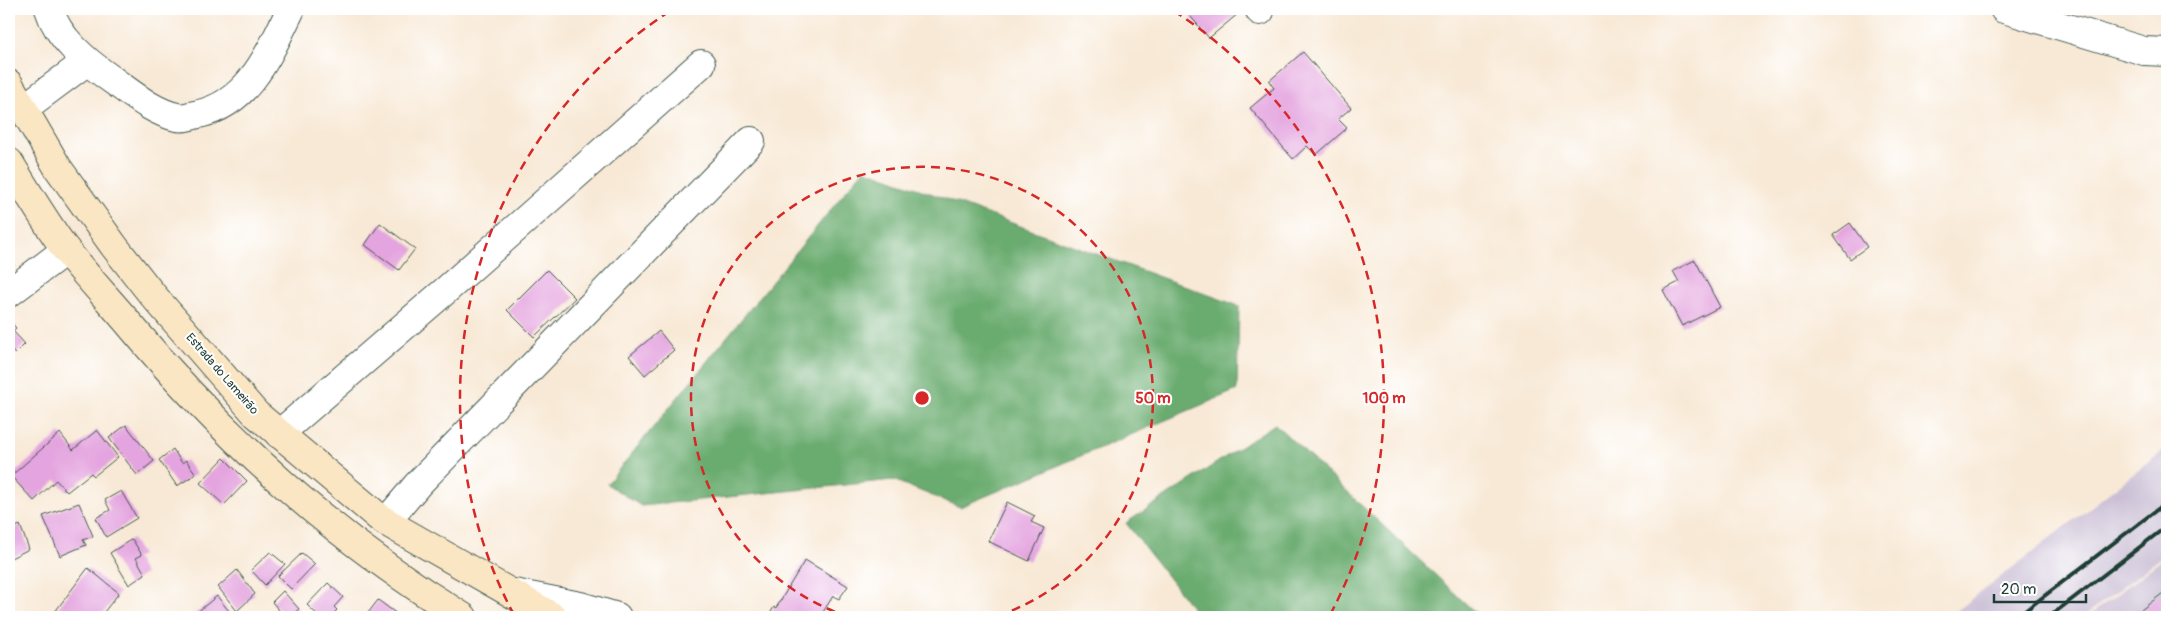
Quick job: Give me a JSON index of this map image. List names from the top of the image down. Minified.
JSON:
{"streets":{"main road":["Estrada do Lameirão"]},"scale_bar":"20 m","rings":["50 m","100 m"]}
